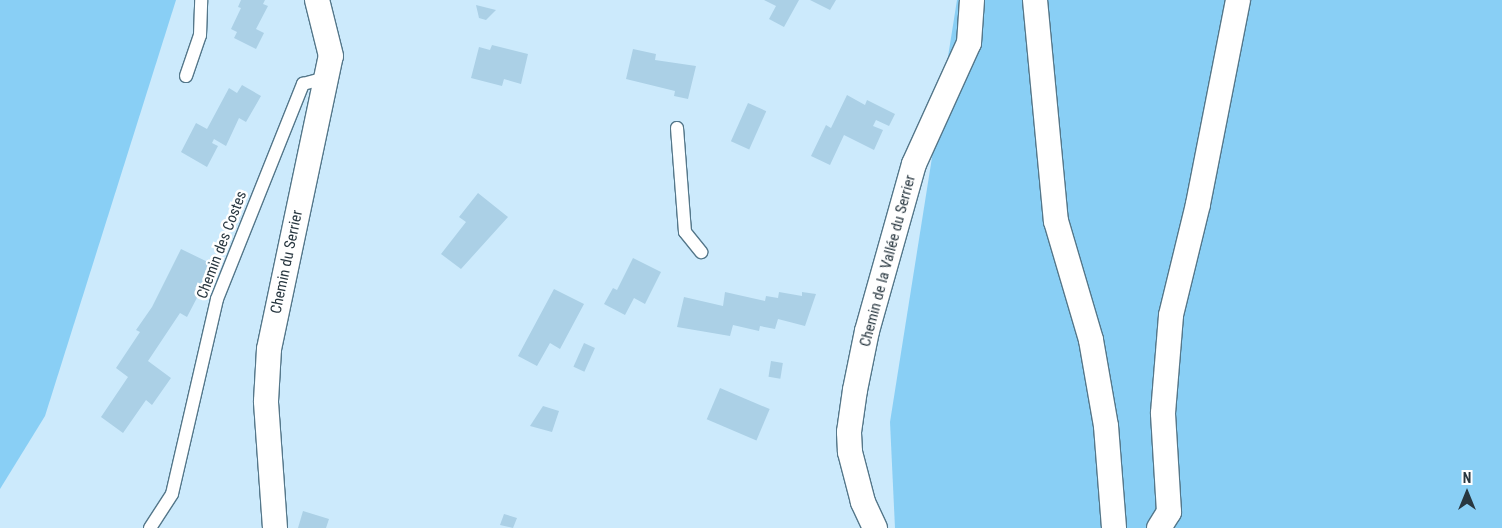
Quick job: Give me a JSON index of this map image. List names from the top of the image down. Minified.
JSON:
{"streets":{"street":["Chemin de la Vallée du Serrier","Chemin du Serrier"],"lane":["Chemin des Costes"]},"crossings":[["Chemin des Costes","Chemin du Serrier"]],"north":"top"}
